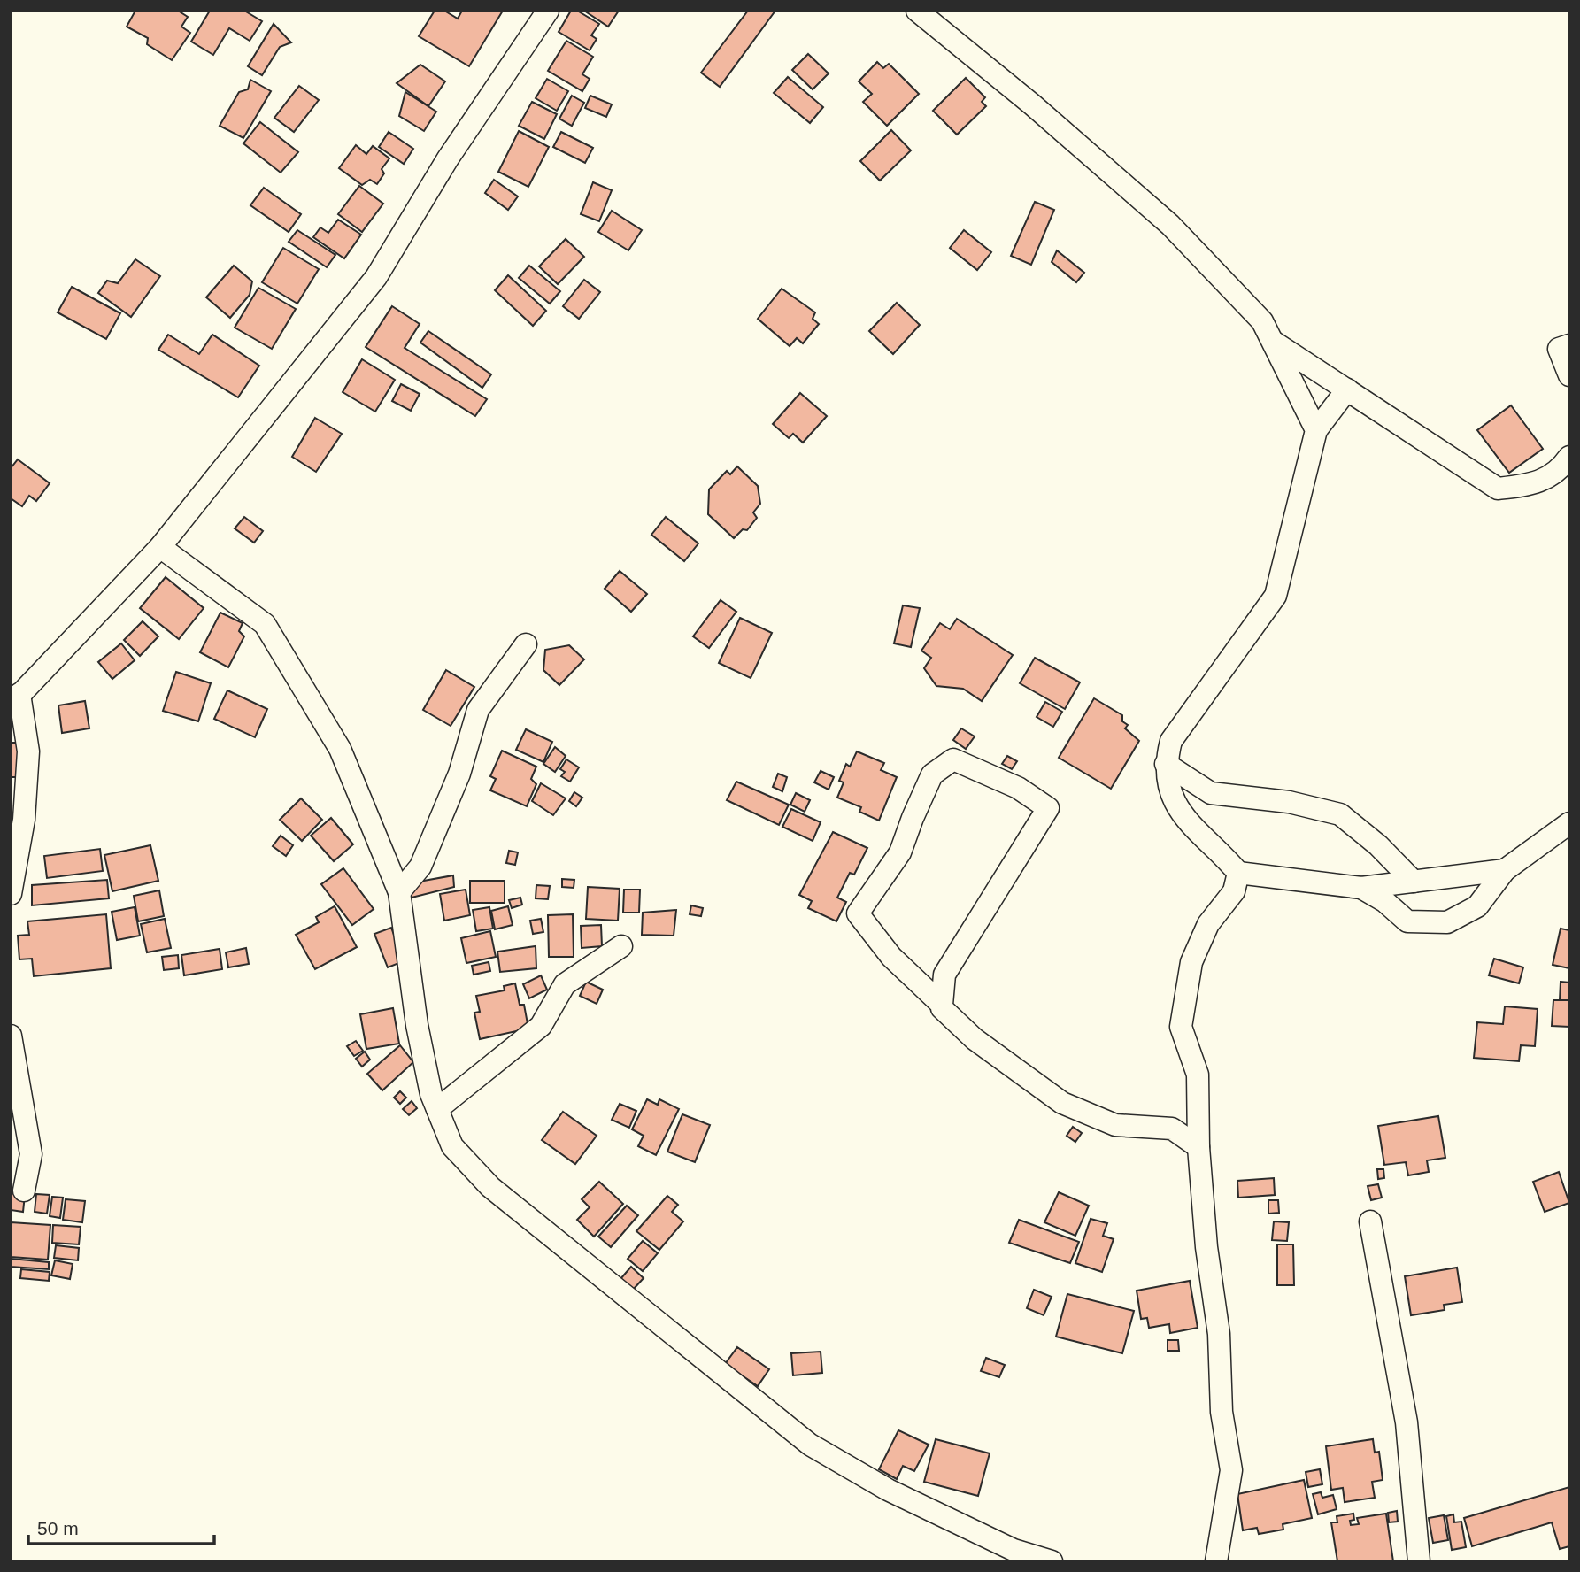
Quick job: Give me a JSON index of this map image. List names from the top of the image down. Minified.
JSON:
{"scale_bar":"50 m"}
